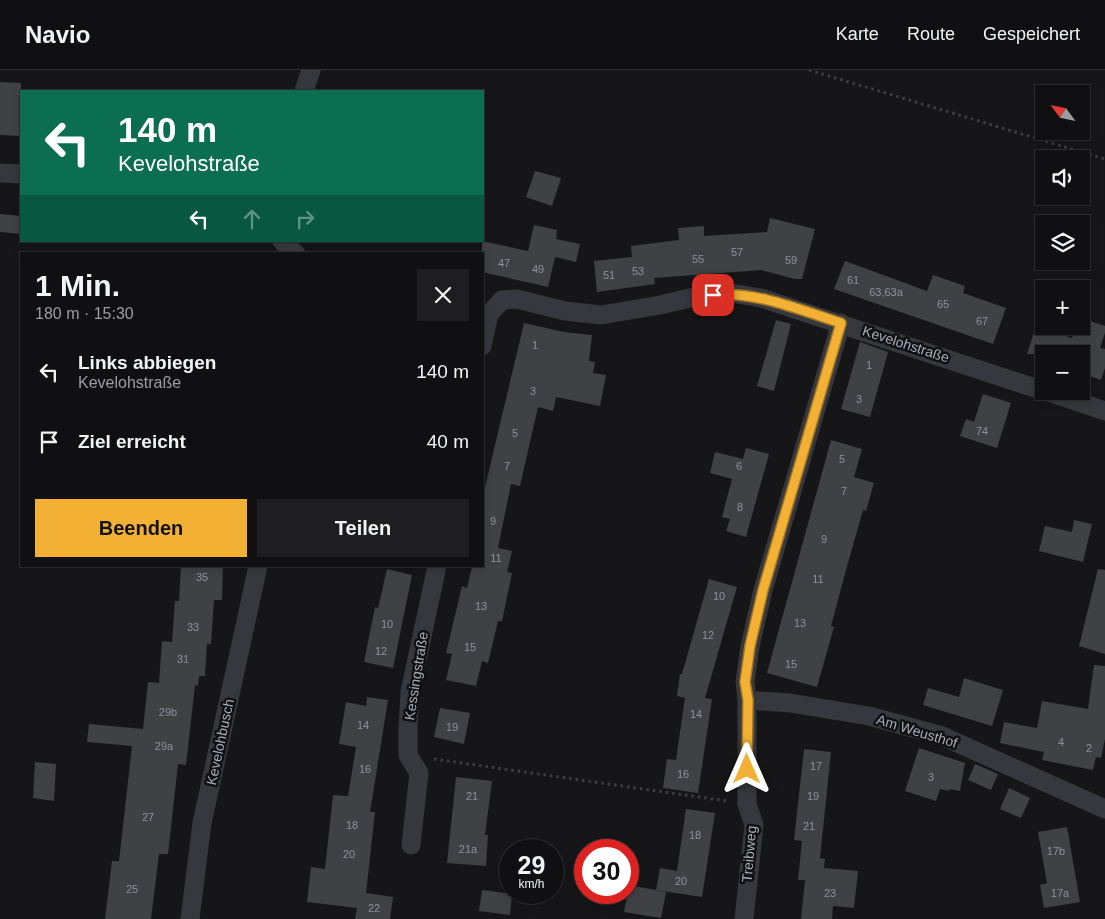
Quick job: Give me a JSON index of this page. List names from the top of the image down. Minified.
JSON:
{"streets":{"street":["Kevelohstraße","Kessingstraße","Am Weusthof","Kevelohbusch","Treibweg"]},"crossings":[["Kevelohstraße","Treibweg"],["Am Weusthof","Treibweg"]],"house_numbers":["57","55","59","47","49","53","51","61","63,63a","65","67","1","1","3","3","74","5","5","7","6","7","8","9","9","11","35","11","10","13","13","10","33","12","15","12","31","15","29b","14","14","19","4","29a","2","17","16","16","3","21","19","27","18","21","18","21a","17b","20","20","25","23","17a","22"],"north":"top left","page":{"header":"Navio","nav":["Karte","Route","Gespeichert"],"map_buttons":["+","−"],"turn":["140 m","Kevelohstraße"],"heading":["1 Min.","180 m · 15:30"],"list":[{"name":"Links abbiegen","note":"Kevelohstraße","value":"140 m"},{"name":"Ziel erreicht","value":"40 m"}],"buttons":["Beenden","Teilen"],"speed":"29 km/h","limit":"30"}}
